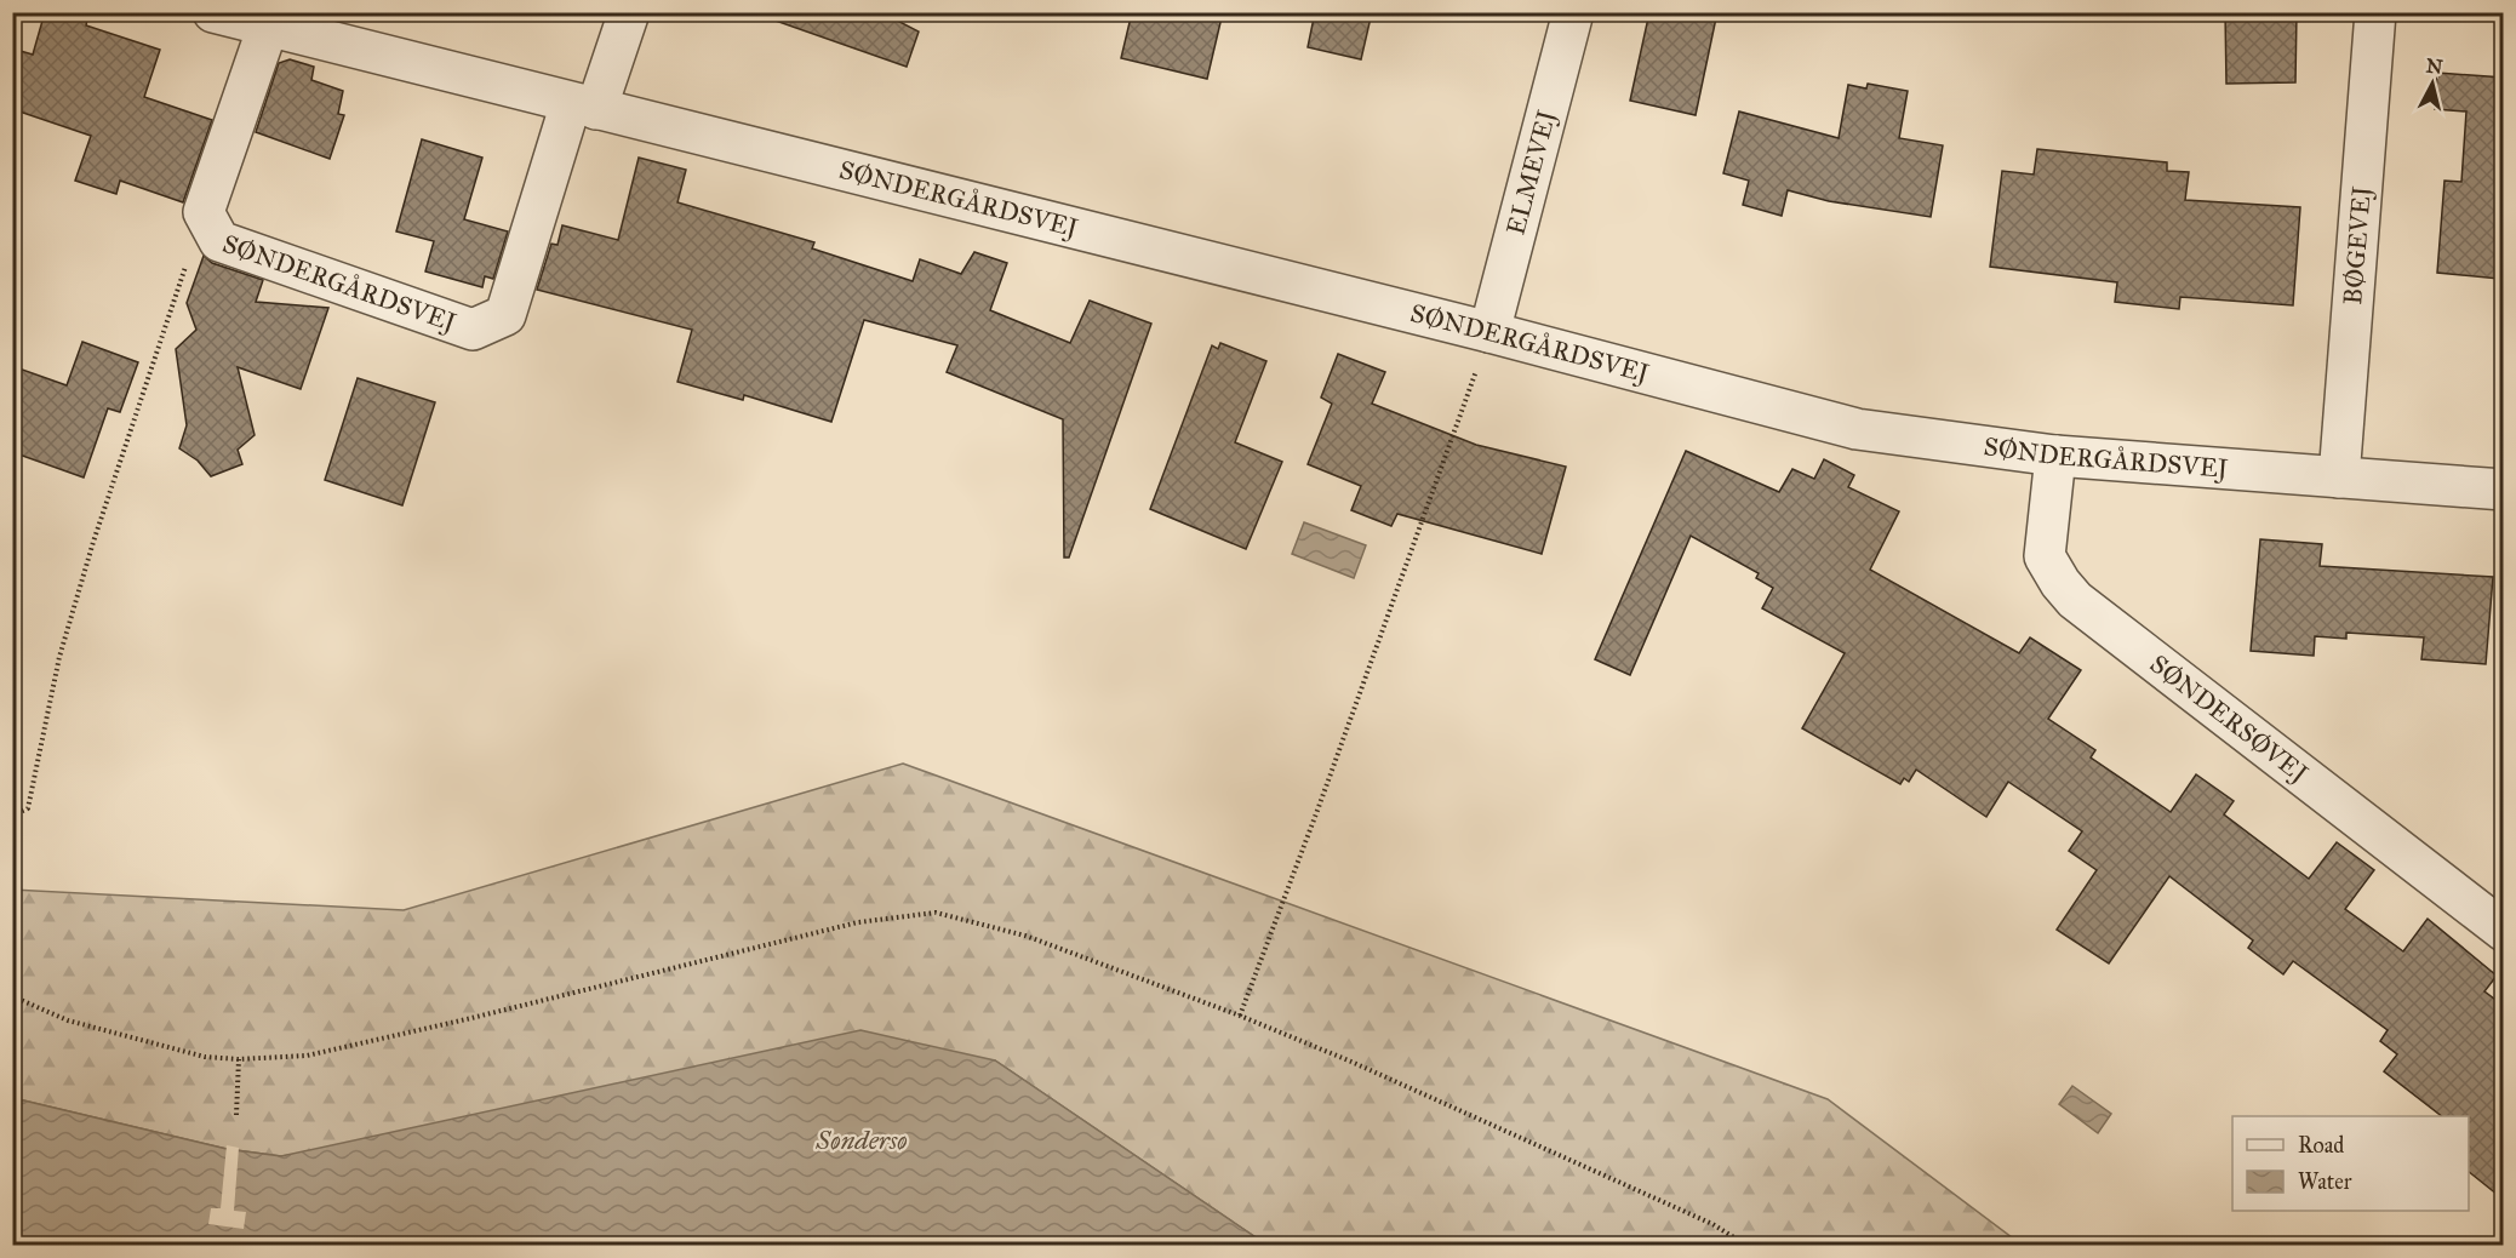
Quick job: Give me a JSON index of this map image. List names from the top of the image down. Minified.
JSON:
{"streets":{"street":["ELMEVEJ","SØNDERGÅRDSVEJ","BØGEVEJ","SØNDERSØVEJ"]},"crossings":[["ELMEVEJ","SØNDERGÅRDSVEJ"],["SØNDERGÅRDSVEJ","BØGEVEJ"],["SØNDERGÅRDSVEJ","SØNDERSØVEJ"]],"water":["Søndersø"],"legend":["Road","Water"],"north":"top"}
